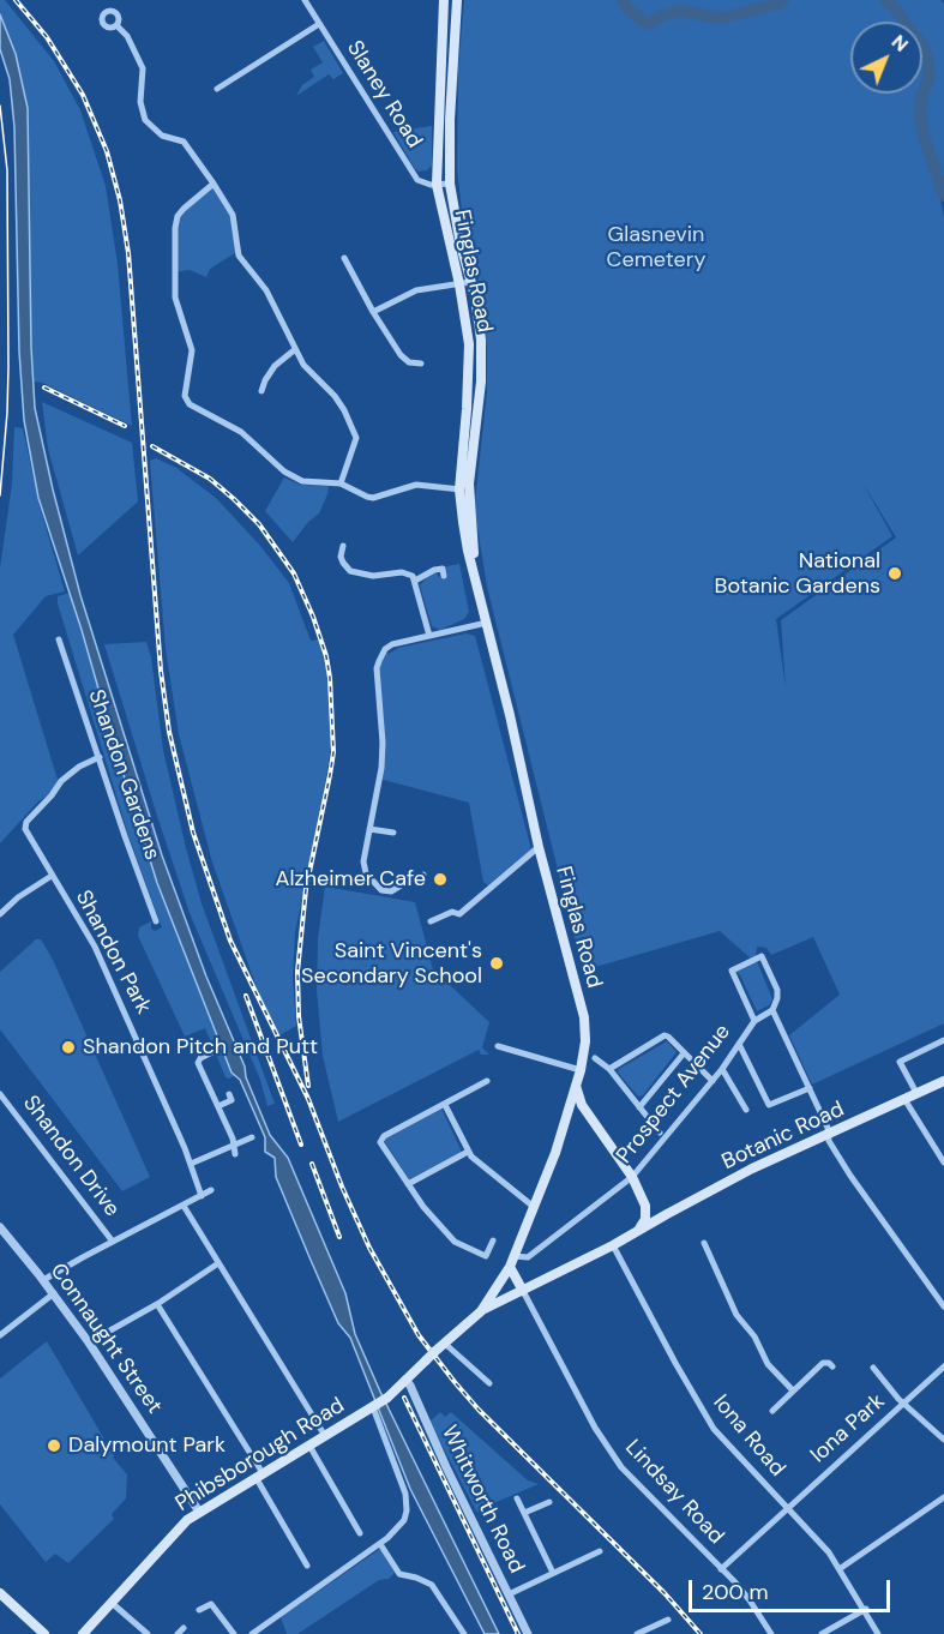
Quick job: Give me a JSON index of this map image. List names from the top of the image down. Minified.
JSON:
{"streets":{"main road":["Finglas Road","Botanic Road","Phibsborough Road"],"street":["Slaney Road","Shandon Gardens","Shandon Park","Prospect Avenue","Shandon Drive","Connaught Street","Iona Park","Iona Road","Lindsay Road","Whitworth Road"]},"crossings":[["Slaney Road","Finglas Road"],["Finglas Road","Prospect Avenue"],["Finglas Road","Botanic Road"],["Finglas Road","Phibsborough Road"],["Shandon Gardens","Shandon Park"],["Botanic Road","Iona Road"],["Botanic Road","Phibsborough Road"],["Botanic Road","Lindsay Road"],["Connaught Street","Phibsborough Road"],["Iona Park","Iona Road"],["Iona Park","Lindsay Road"],["Phibsborough Road","Whitworth Road"]],"parks":["Glasnevin Cemetery"],"places":["National Botanic Gardens","Alzheimer Cafe","Saint Vincent's Secondary School","Shandon Pitch and Putt","Dalymount Park"],"scale_bar":"200 m","north":"top right"}
